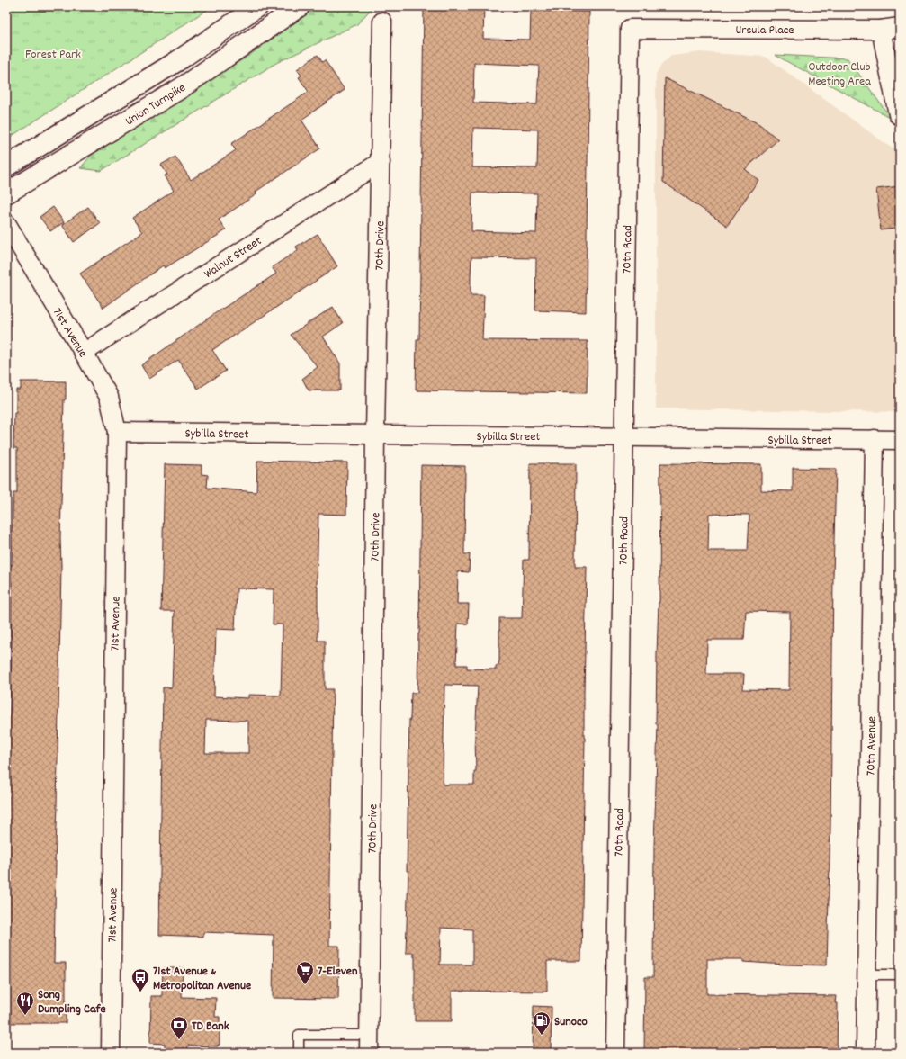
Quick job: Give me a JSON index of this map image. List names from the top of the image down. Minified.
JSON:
{"streets":{"main road":["Union Turnpike"],"street":["Ursula Place","70th Drive","70th Road","Walnut Street","71st Avenue","Sybilla Street","70th Avenue"]},"crossings":[["Ursula Place","70th Road"],["70th Drive","Walnut Street"],["70th Drive","Sybilla Street"],["70th Road","Sybilla Street"],["Walnut Street","71st Avenue"],["71st Avenue","Sybilla Street"],["Sybilla Street","70th Avenue"]],"parks":["Forest Park","Outdoor Club Meeting Area"],"places":{"supermarket":["7-Eleven"],"bus stop":["71st Avenue & Metropolitan Avenue"],"restaurant":["Song Dumpling Cafe"],"fuel station":["Sunoco"],"bank":["TD Bank"]}}
